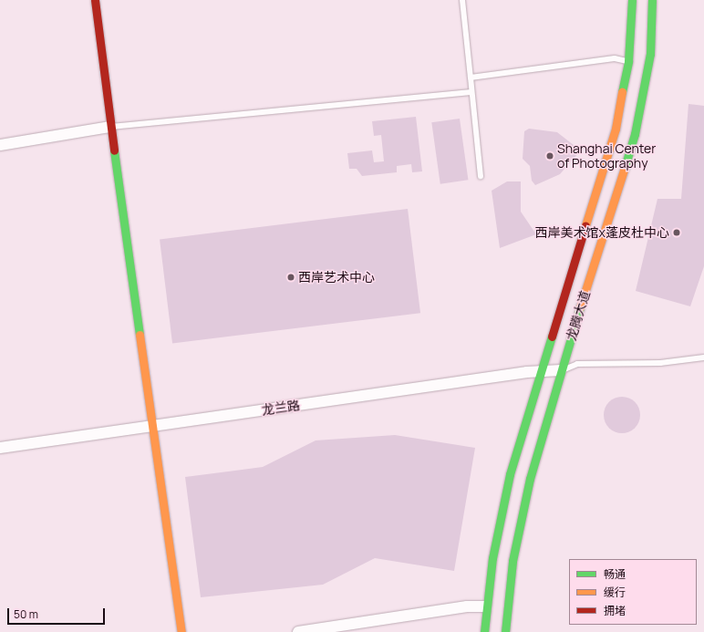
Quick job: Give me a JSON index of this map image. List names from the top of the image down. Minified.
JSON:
{"streets":{"main road":["龙腾大道"],"street":["龙兰路"]},"crossings":[["龙腾大道","龙兰路"]],"places":["Shanghai Center of Photography","西岸美术馆x蓬皮杜中心","西岸艺术中心"],"legend":["畅通","缓行","拥堵"],"scale_bar":"50 m"}
